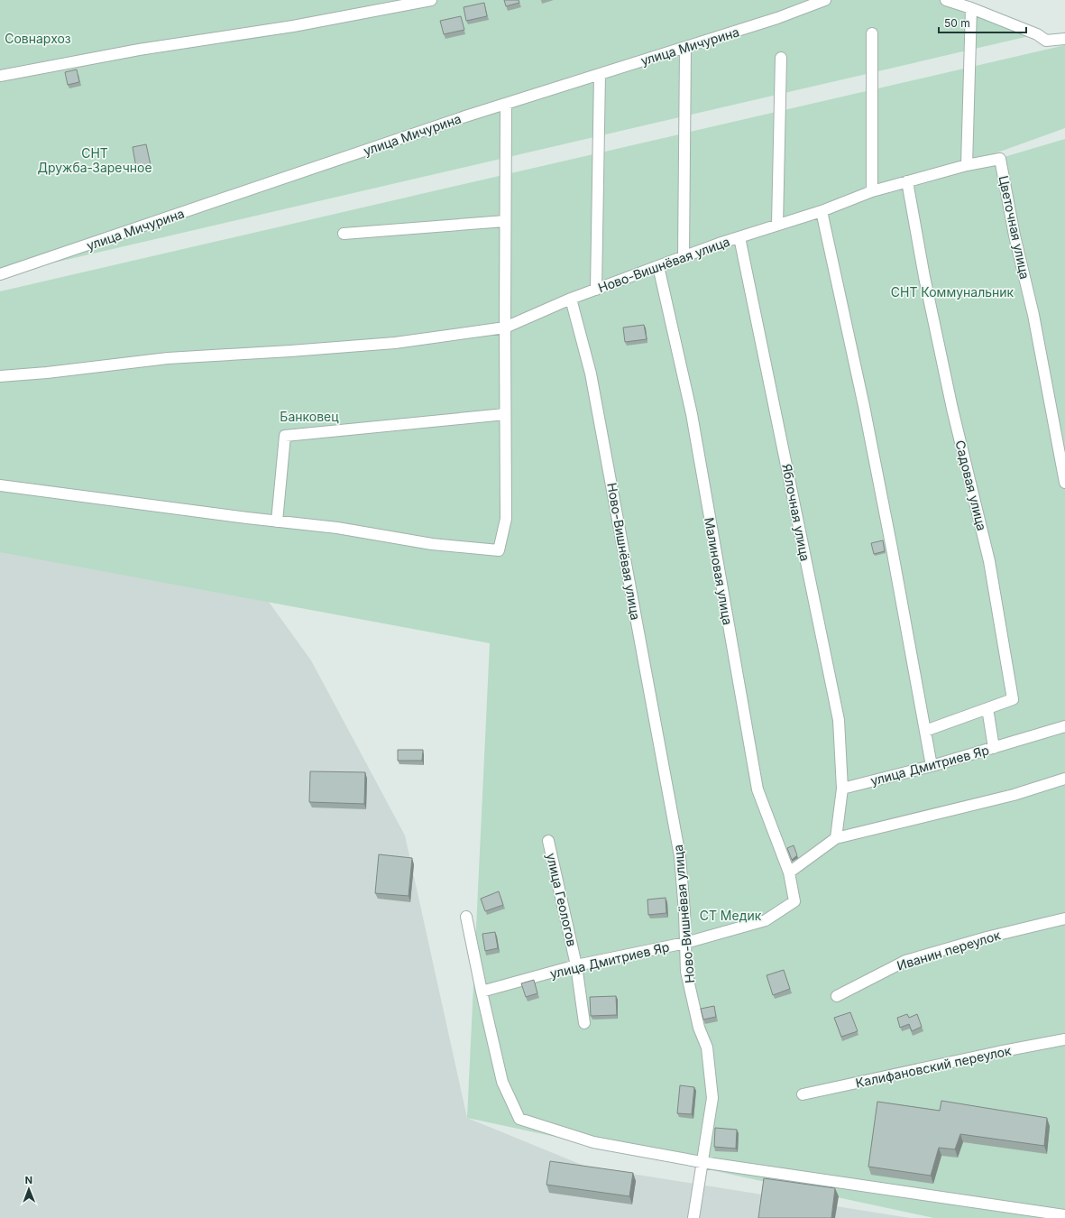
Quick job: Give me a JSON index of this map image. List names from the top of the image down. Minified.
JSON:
{"streets":{"street":["улица Мичурина","Цветочная улица","Ново-Вишнёвая улица","Садовая улица","Яблочная улица","Малиновая улица","улица Дмитриев Яр","улица Геологов","Иванин переулок","Калифановский переулок"]},"crossings":[["Цветочная улица","Ново-Вишнёвая улица"],["Ново-Вишнёвая улица","Садовая улица"],["Ново-Вишнёвая улица","Яблочная улица"],["Ново-Вишнёвая улица","Малиновая улица"],["Ново-Вишнёвая улица","улица Дмитриев Яр"],["Яблочная улица","улица Дмитриев Яр"],["Малиновая улица","улица Дмитриев Яр"],["улица Дмитриев Яр","улица Геологов"]],"parks":["Совнархоз","СНТ Дружба-Заречное","СНТ Коммунальник","Банковец","СТ Медик"],"scale_bar":"50 m","north":"top"}
